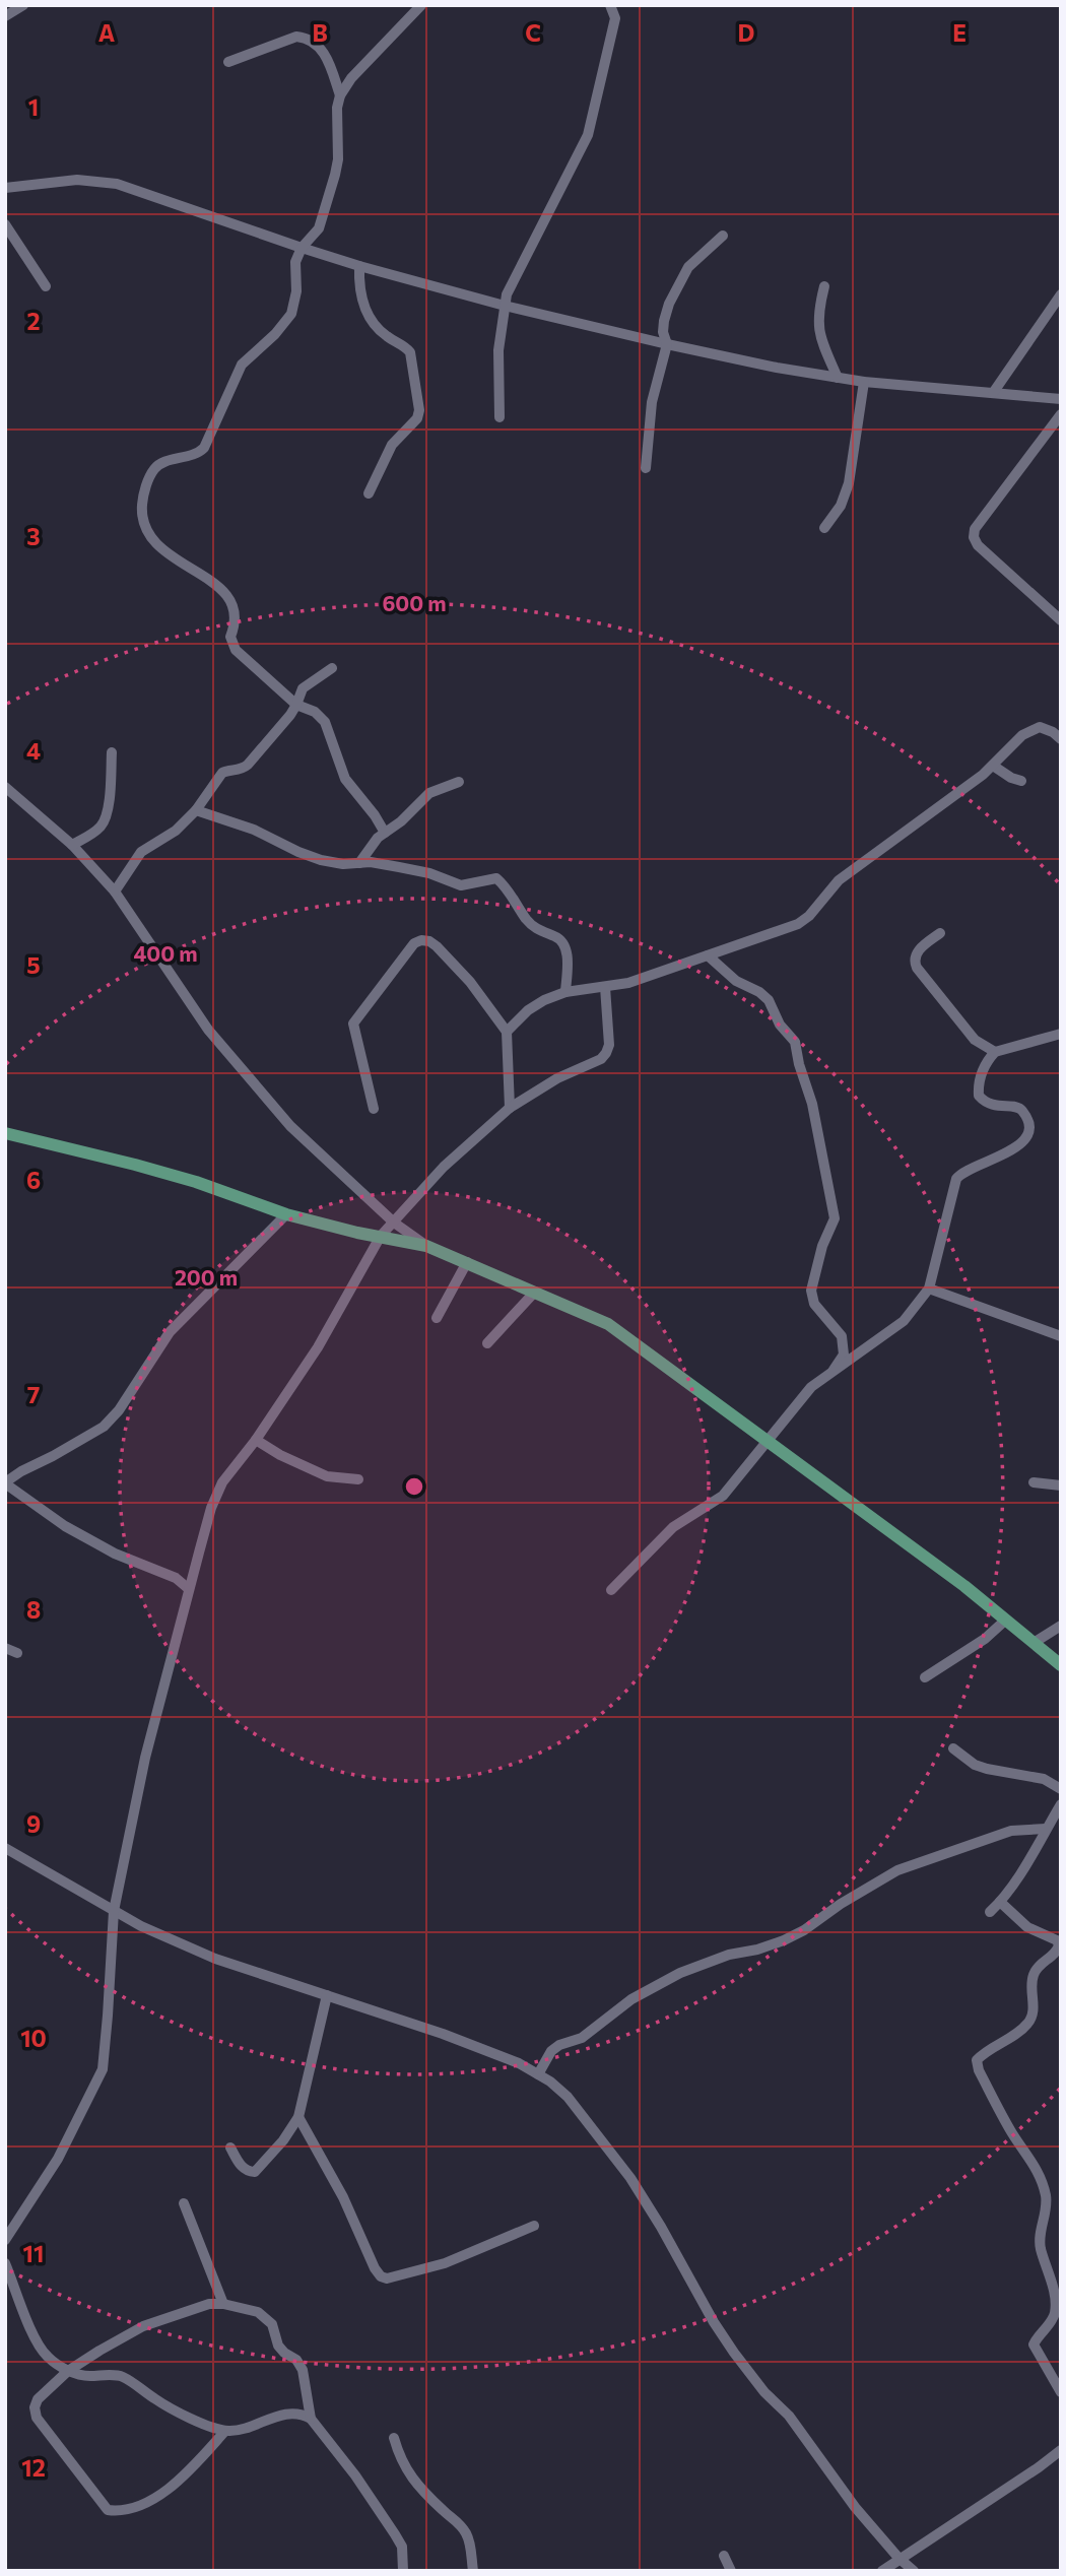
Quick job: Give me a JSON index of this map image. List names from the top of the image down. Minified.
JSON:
{"grid":{"columns":["A","B","C","D","E"],"rows":["1","2","3","4","5","6","7","8","9","10","11","12"]},"rings":["600 m","400 m","200 m"]}
